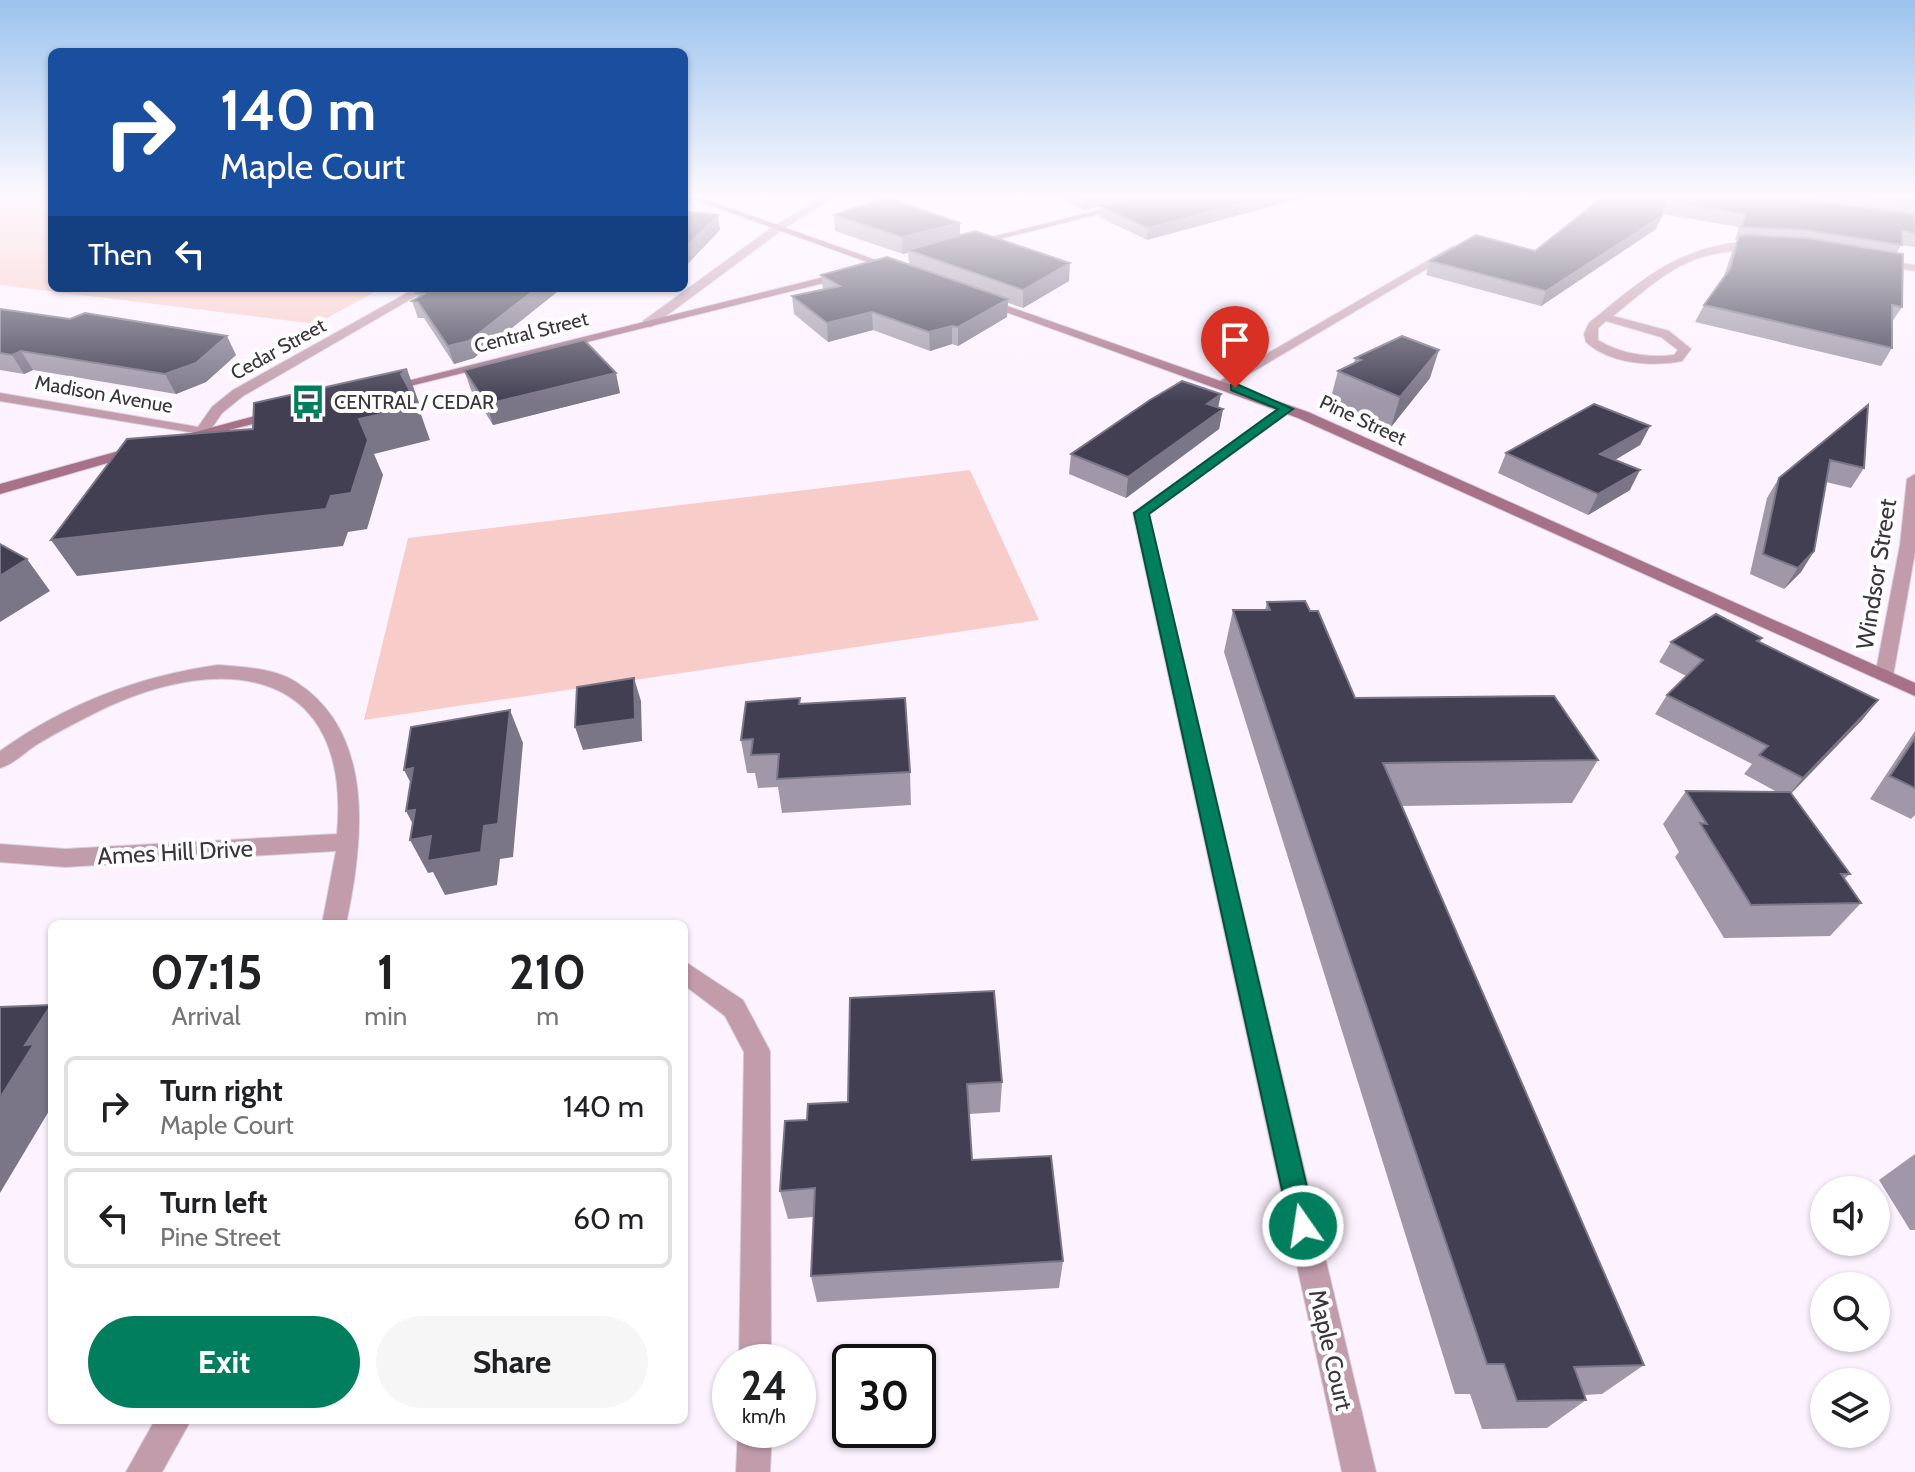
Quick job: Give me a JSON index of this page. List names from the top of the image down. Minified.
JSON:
{"streets":{"main road":["Central Street","Pine Street"],"street":["Cedar Street","Madison Avenue","Windsor Street","Ames Hill Drive","Maple Court"]},"crossings":[["Cedar Street","Madison Avenue"],["Pine Street","Windsor Street"],["Pine Street","Maple Court"]],"places":{"bus stop":["CENTRAL / CEDAR"]},"page":{"turn":["140 m","Maple Court"],"then":"Then","eta":["07:15","Arrival","1","min","210","m"],"list":[{"name":"Turn right","note":"Maple Court","value":"140 m"},{"name":"Turn left","note":"Pine Street","value":"60 m"}],"buttons":["Exit","Share"],"speed":"24 km/h","limit":"30"}}
